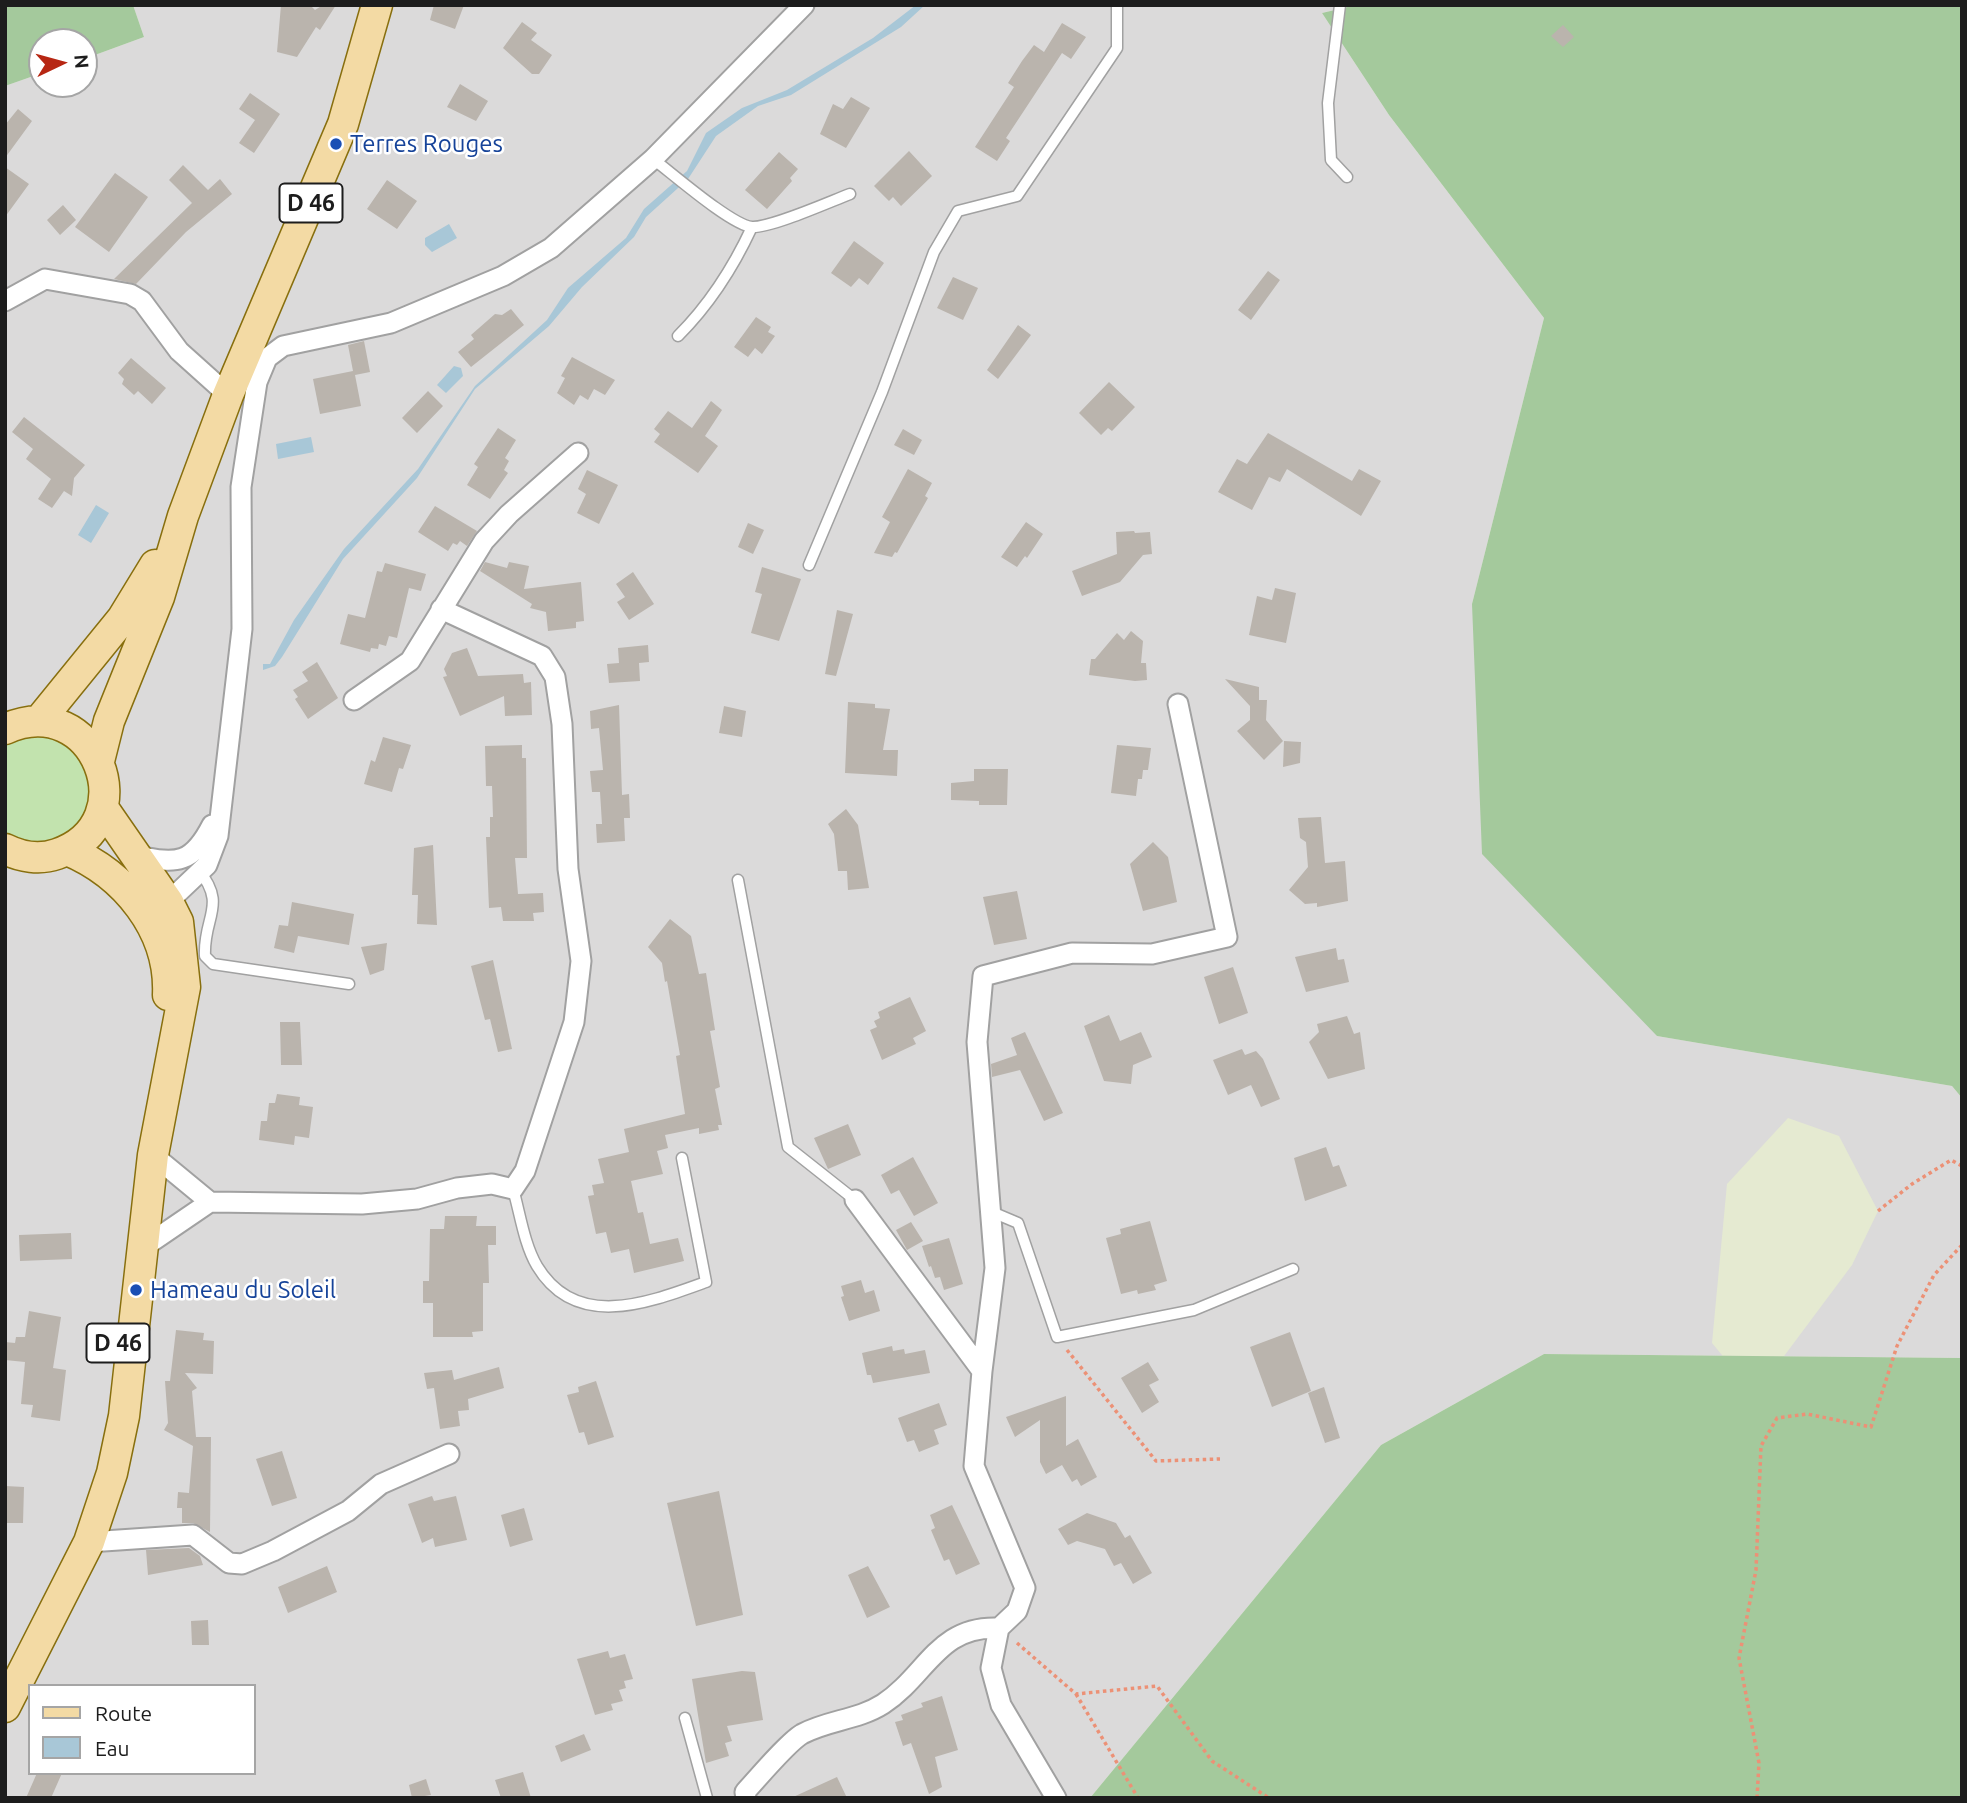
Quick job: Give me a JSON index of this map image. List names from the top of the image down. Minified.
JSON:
{"streets":{"main road":["D 46"]},"places":["Terres Rouges","Hameau du Soleil"],"legend":["Route","Eau"],"north":"right"}
